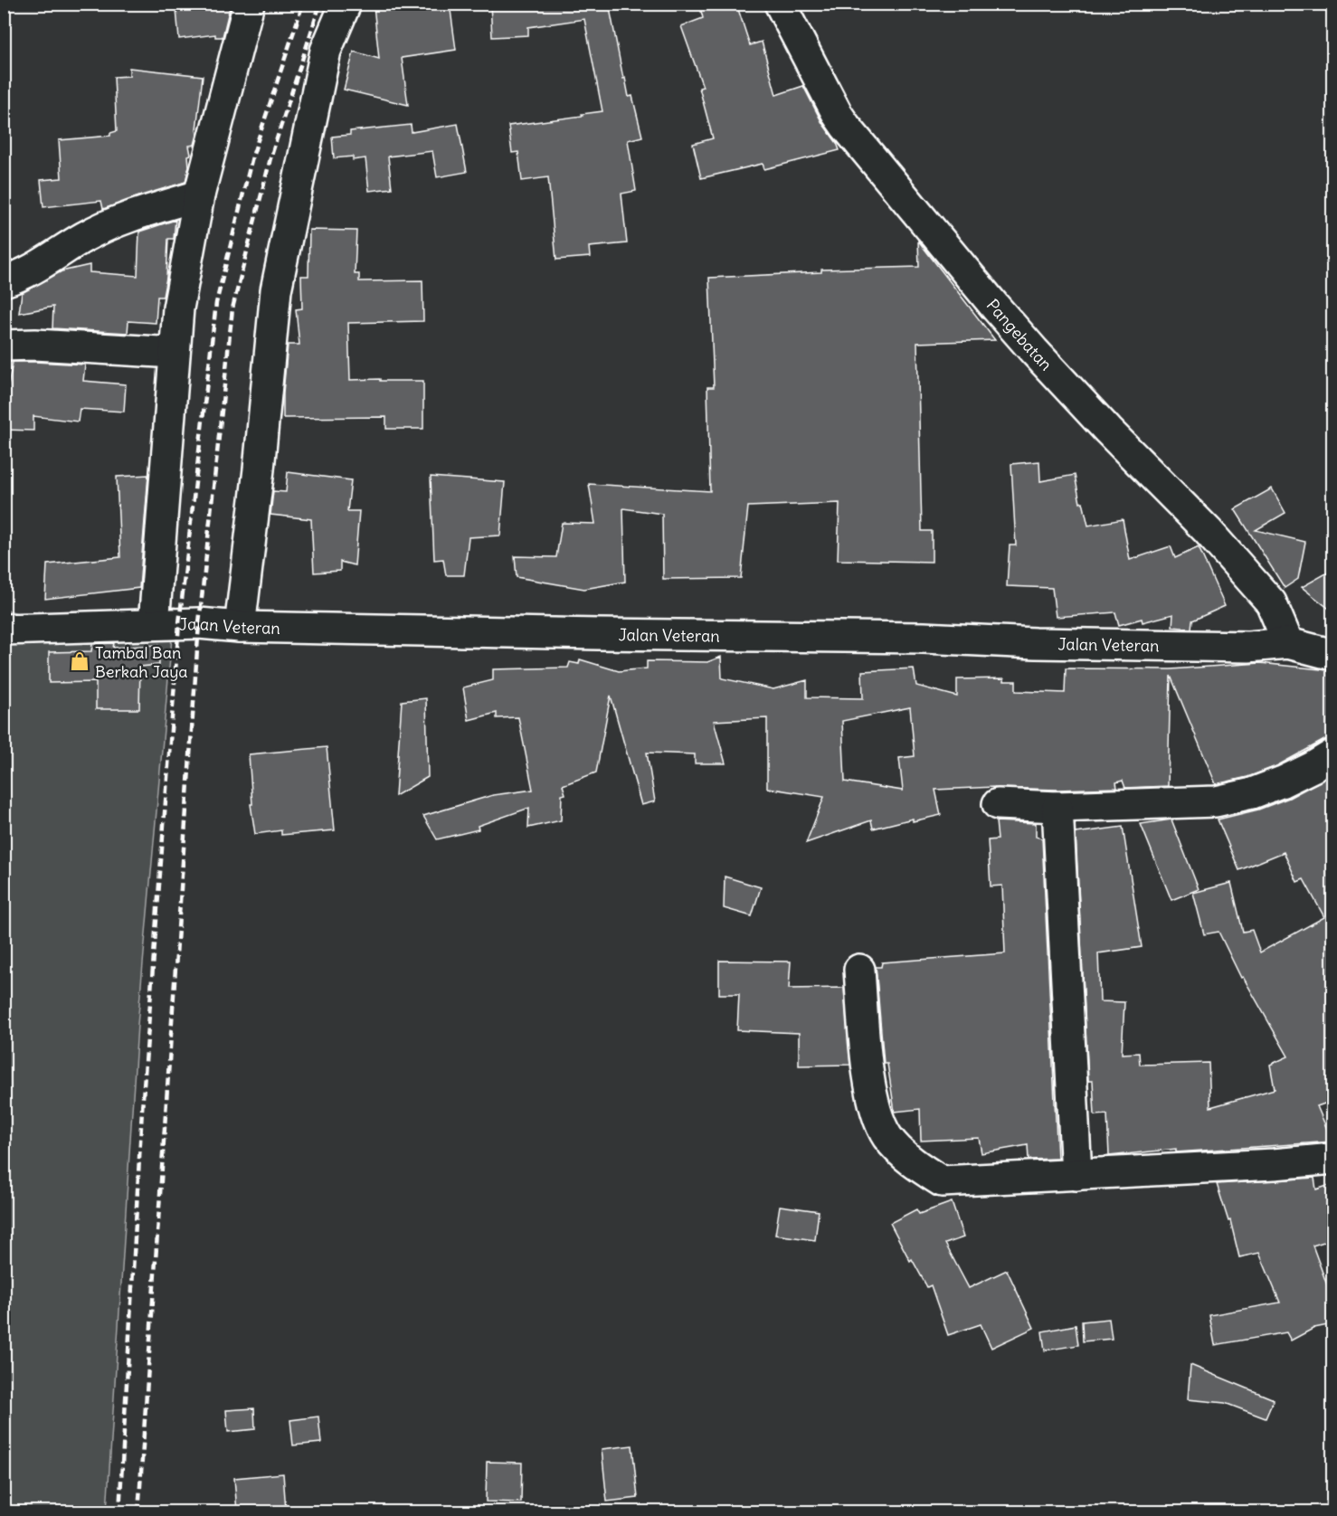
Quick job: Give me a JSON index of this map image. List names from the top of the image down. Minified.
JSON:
{"streets":{"main road":["Pangebatan","Jalan Veteran"]},"crossings":[["Pangebatan","Jalan Veteran"]],"places":{"shop":["Tambal Ban Berkah Jaya"]}}
